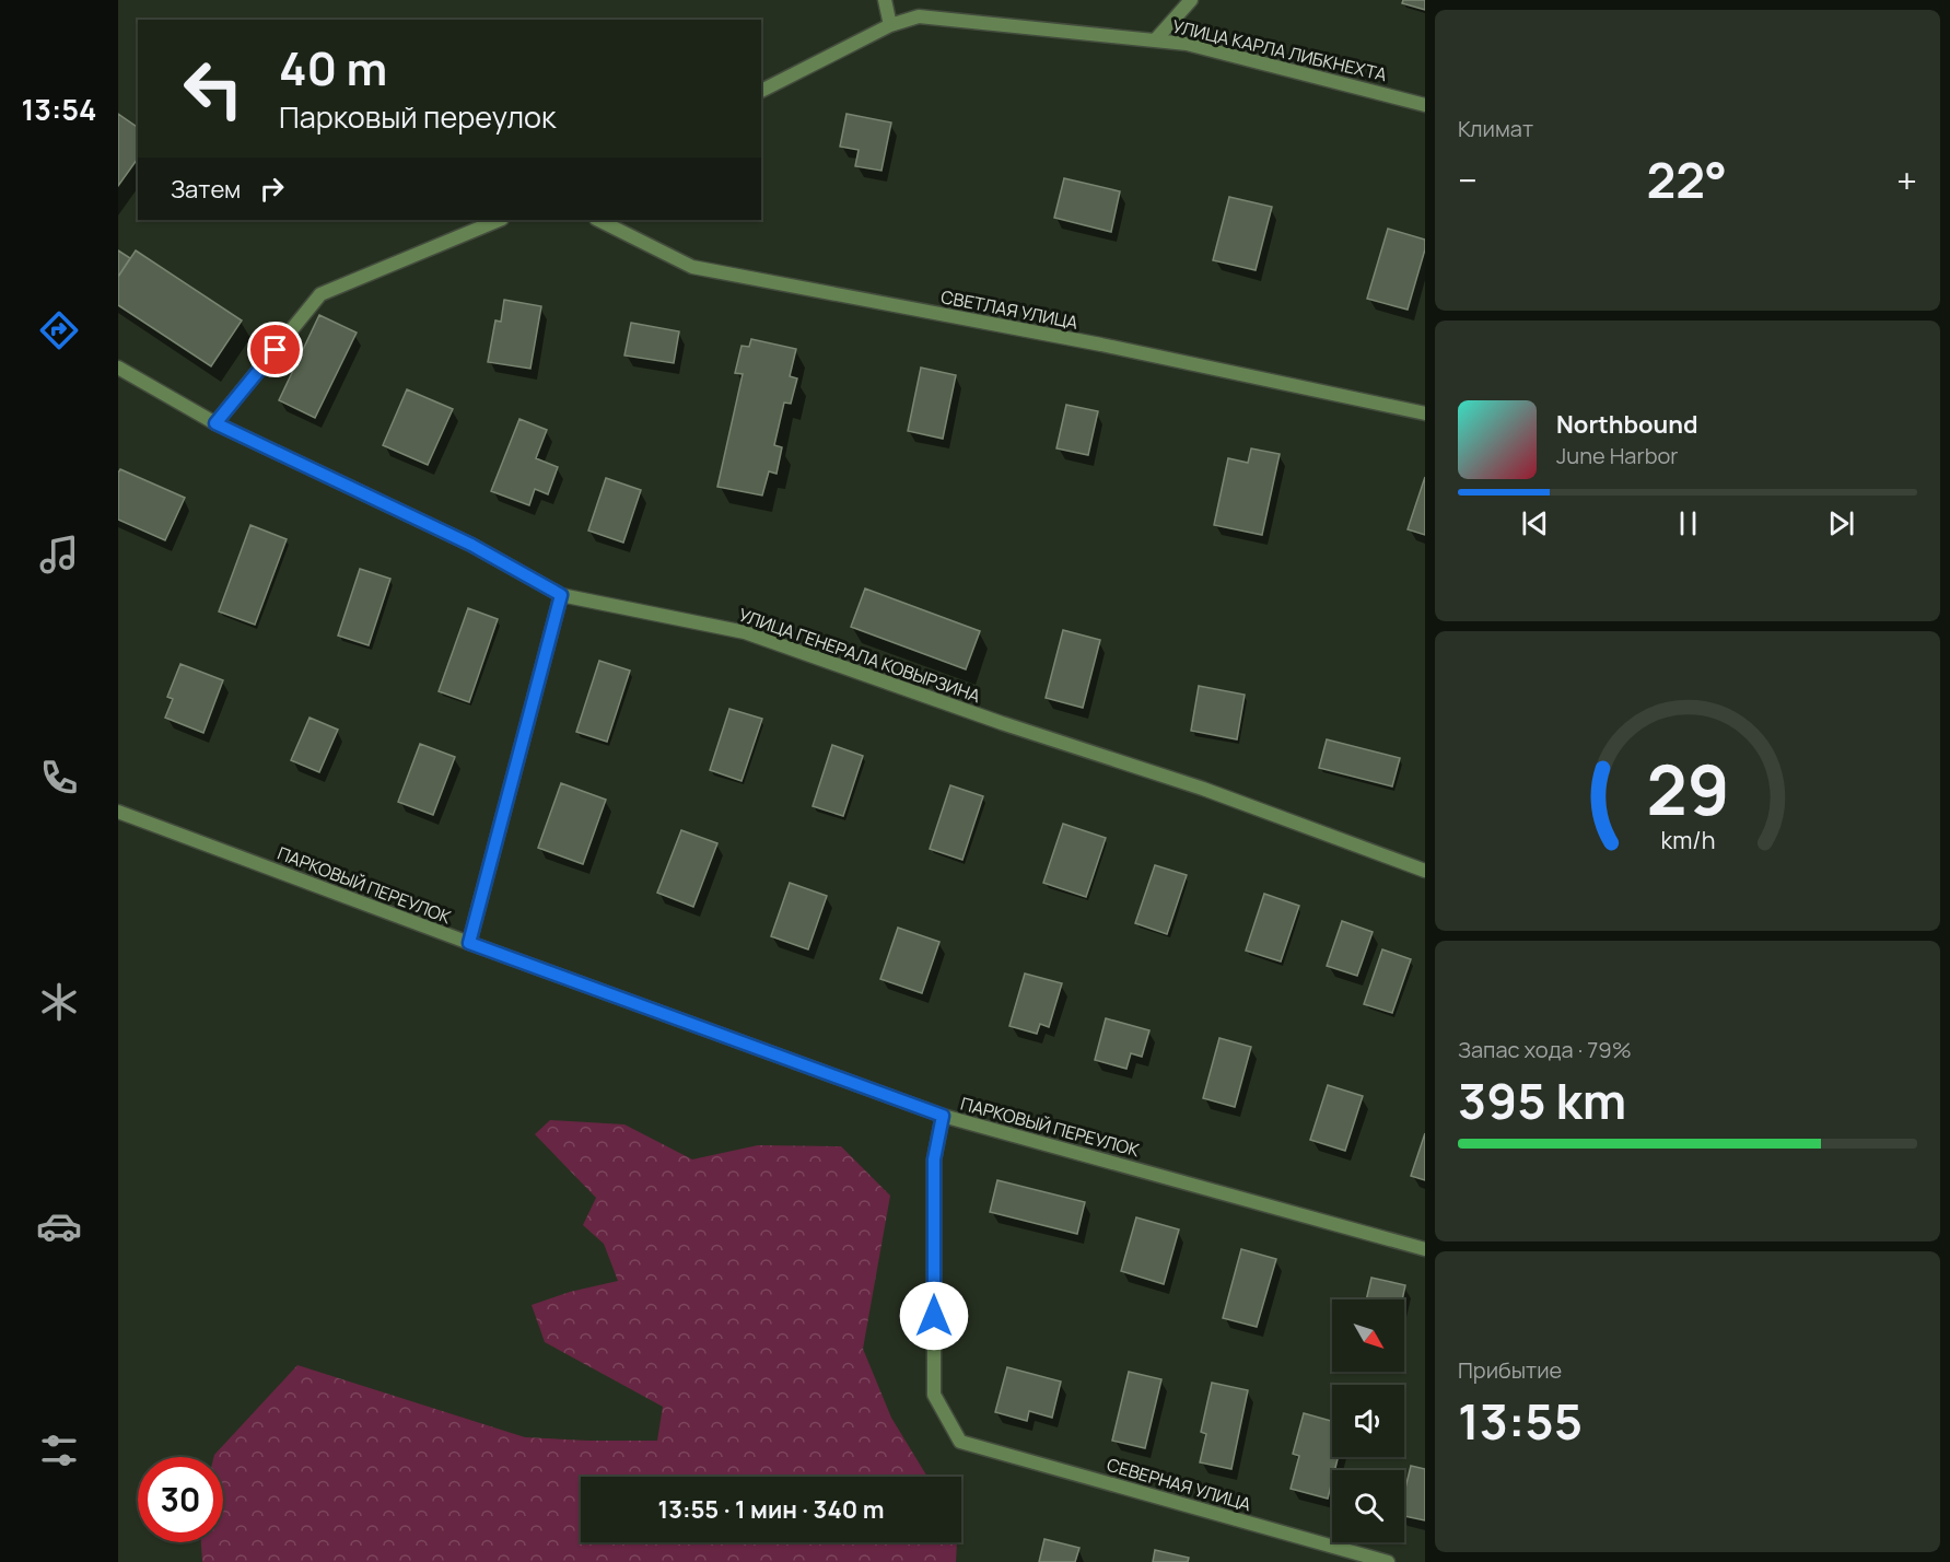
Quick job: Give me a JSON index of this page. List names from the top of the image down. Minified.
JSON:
{"streets":{"street":["УЛИЦА КАРЛА ЛИБКНЕХТА","СВЕТЛАЯ УЛИЦА","УЛИЦА ГЕНЕРАЛА КОВЫРЗИНА","ПАРКОВЫЙ ПЕРЕУЛОК","СЕВЕРНАЯ УЛИЦА"]},"crossings":[["ПАРКОВЫЙ ПЕРЕУЛОК","СЕВЕРНАЯ УЛИЦА"]],"north":"bottom right","page":{"tabs":"13:54","tile":["Климат",["Запас хода · 79%","395 km"],["Прибытие","13:55"]],"turn":["40 m","Парковый переулок"],"heat":["−","22°","+"],"then":"Затем","song":["Northbound","June Harbor"],"limit":"30","trip":"13:55 · 1 мин · 340 m","gauge":["29","km/h"]}}
